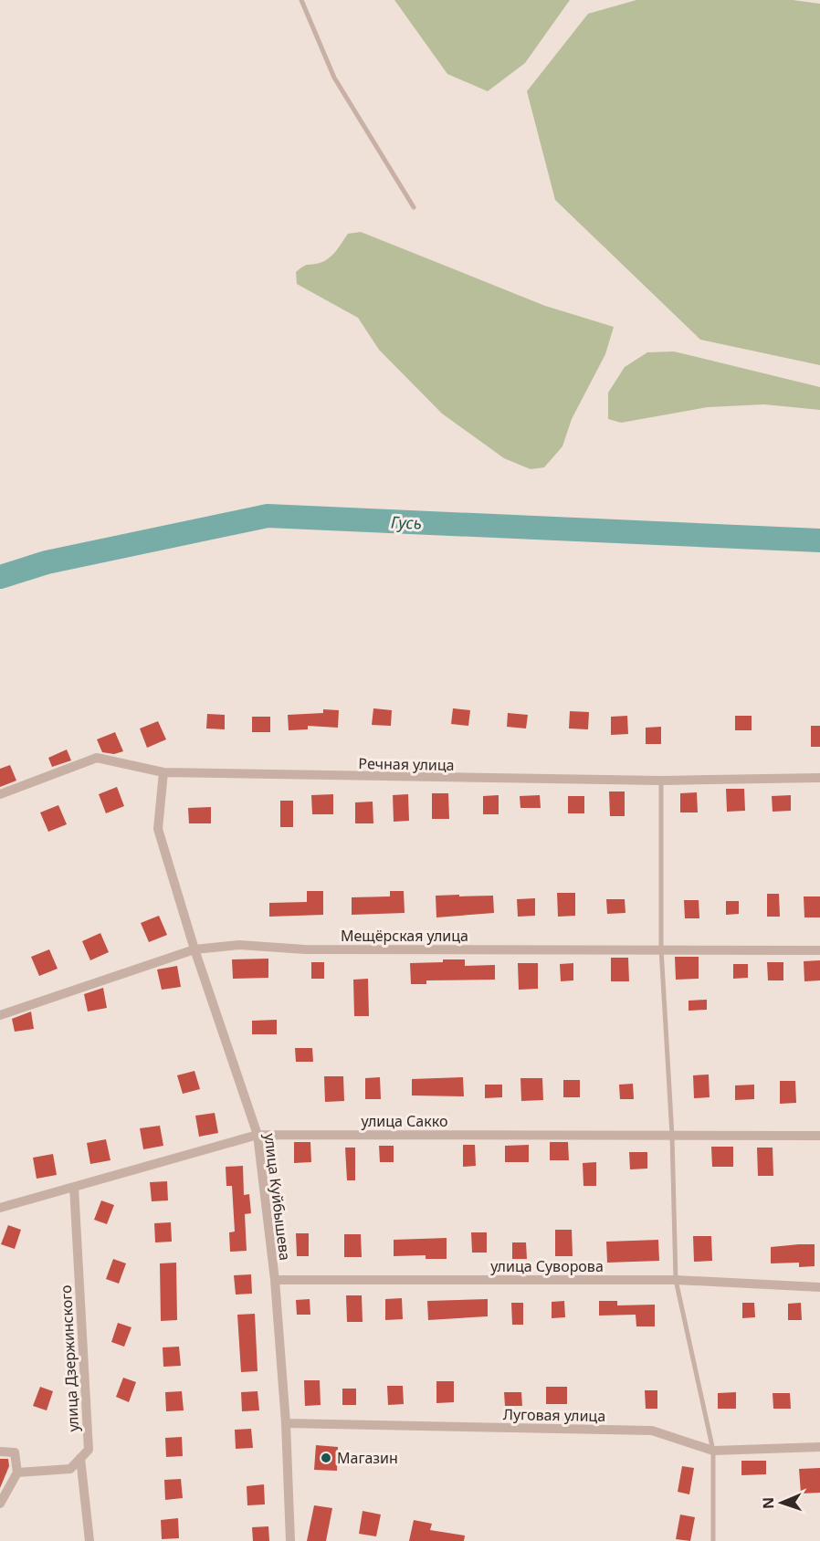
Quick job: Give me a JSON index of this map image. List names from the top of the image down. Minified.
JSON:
{"streets":{"street":["Речная улица","Мещёрская улица","улица Сакко","улица Куйбышева","улица Суворова","улица Дзержинского","Луговая улица"]},"crossings":[["Речная улица","улица Куйбышева"],["Мещёрская улица","улица Куйбышева"],["улица Сакко","улица Куйбышева"],["улица Сакко","улица Дзержинского"],["улица Куйбышева","улица Суворова"],["улица Куйбышева","Луговая улица"]],"water":["Гусь"],"places":["Магазин"],"north":"left"}
